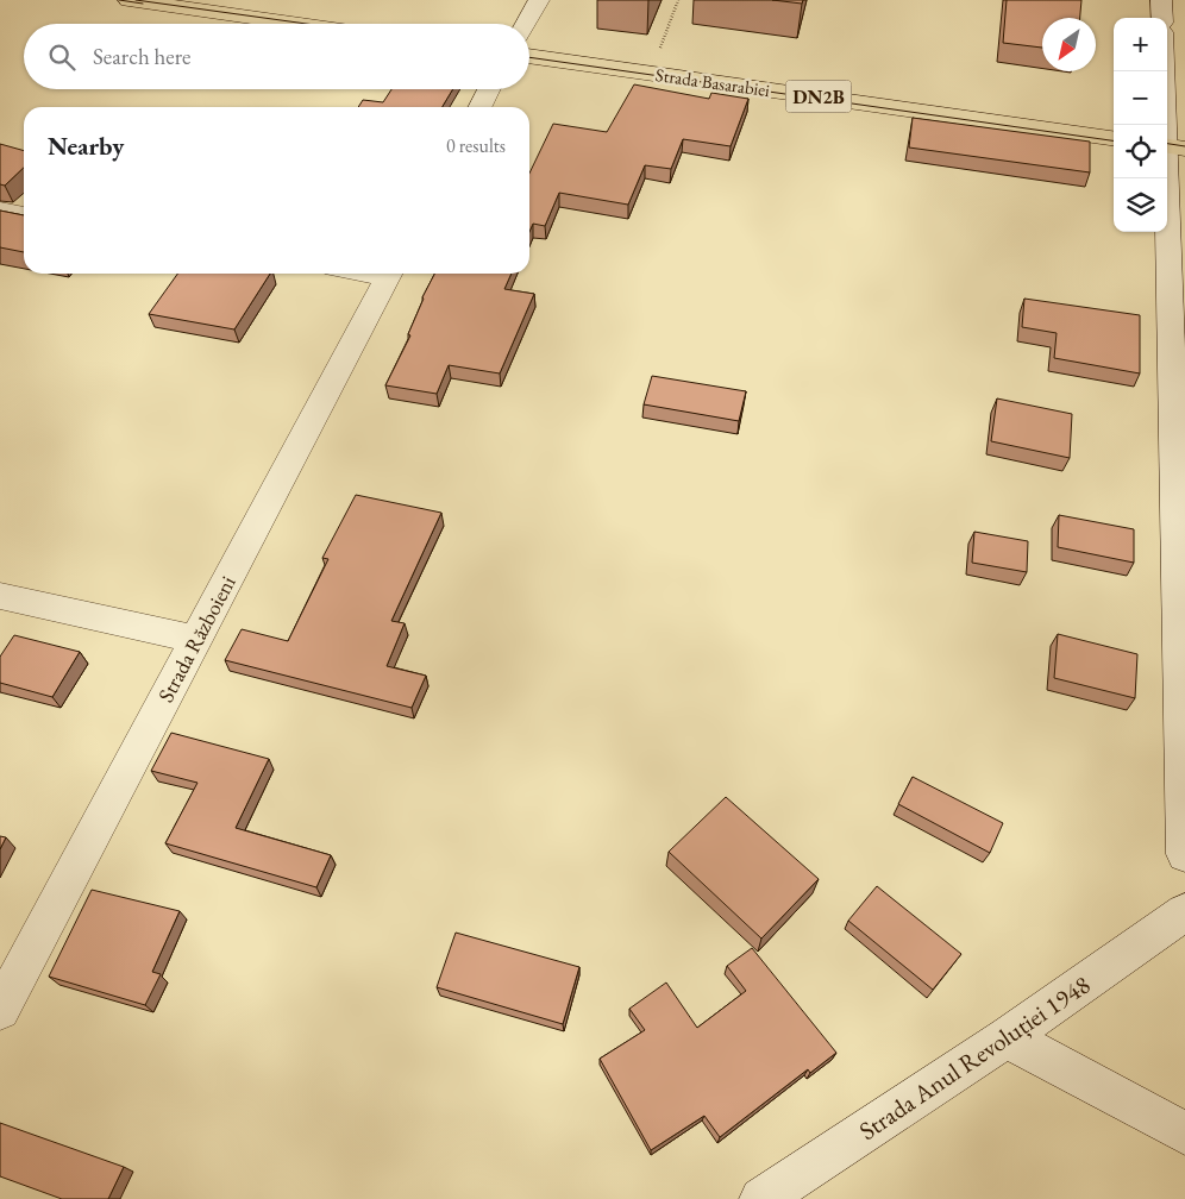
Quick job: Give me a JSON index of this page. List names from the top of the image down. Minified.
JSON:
{"streets":{"main road":["Strada Basarabiei","DN2B"],"street":["Strada Războieni","Strada Anul Revoluției 1948"]},"north":"bottom left","page":{"map_buttons":["+","−"],"search":"Search here","heading":["Nearby","0 results"]}}
